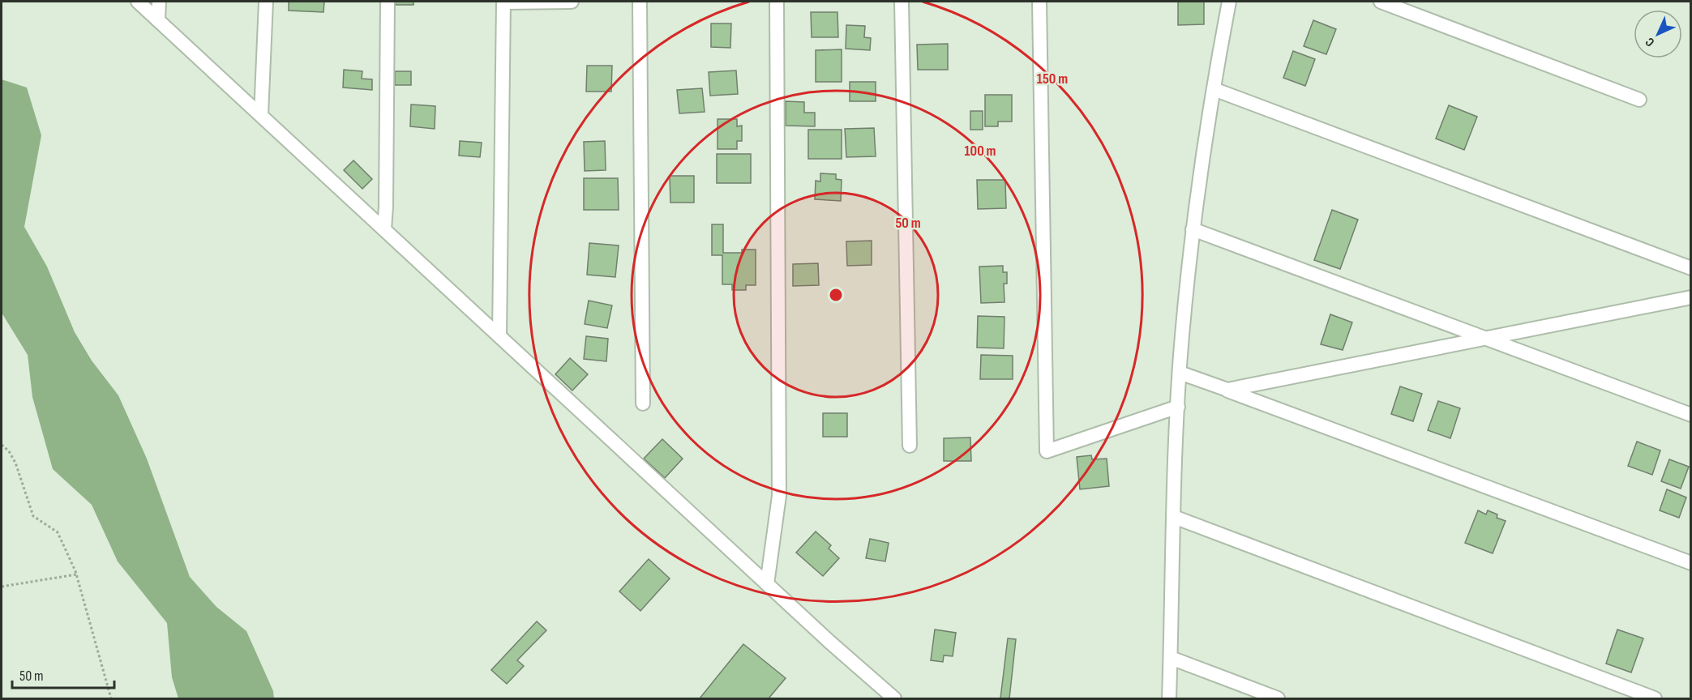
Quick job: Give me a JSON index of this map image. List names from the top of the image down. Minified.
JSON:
{"scale_bar":"50 m","north":"bottom left","rings":["150 m","100 m","50 m"]}
